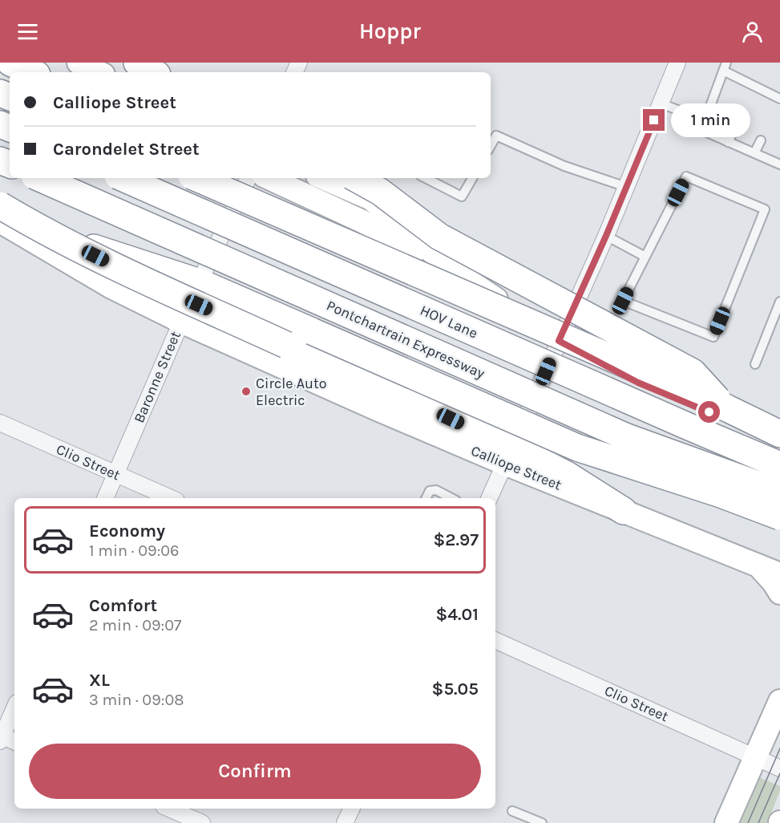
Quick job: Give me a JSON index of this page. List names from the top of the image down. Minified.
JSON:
{"streets":{"highway":["HOV Lane","Pontchartrain Expressway"],"street":["Baronne Street","Clio Street","Calliope Street"]},"crossings":[["Baronne Street","Clio Street"],["Baronne Street","Calliope Street"]],"places":["Circle Auto Electric"],"page":{"header":"Hoppr","banner":["Calliope Street","Carondelet Street"],"bubble":"1 min","list":[{"name":"Economy","note":"1 min · 09:06","value":"$2.97"},{"name":"Comfort","note":"2 min · 09:07","value":"$4.01"},{"name":"XL","note":"3 min · 09:08","value":"$5.05"}],"buttons":"Confirm"}}
